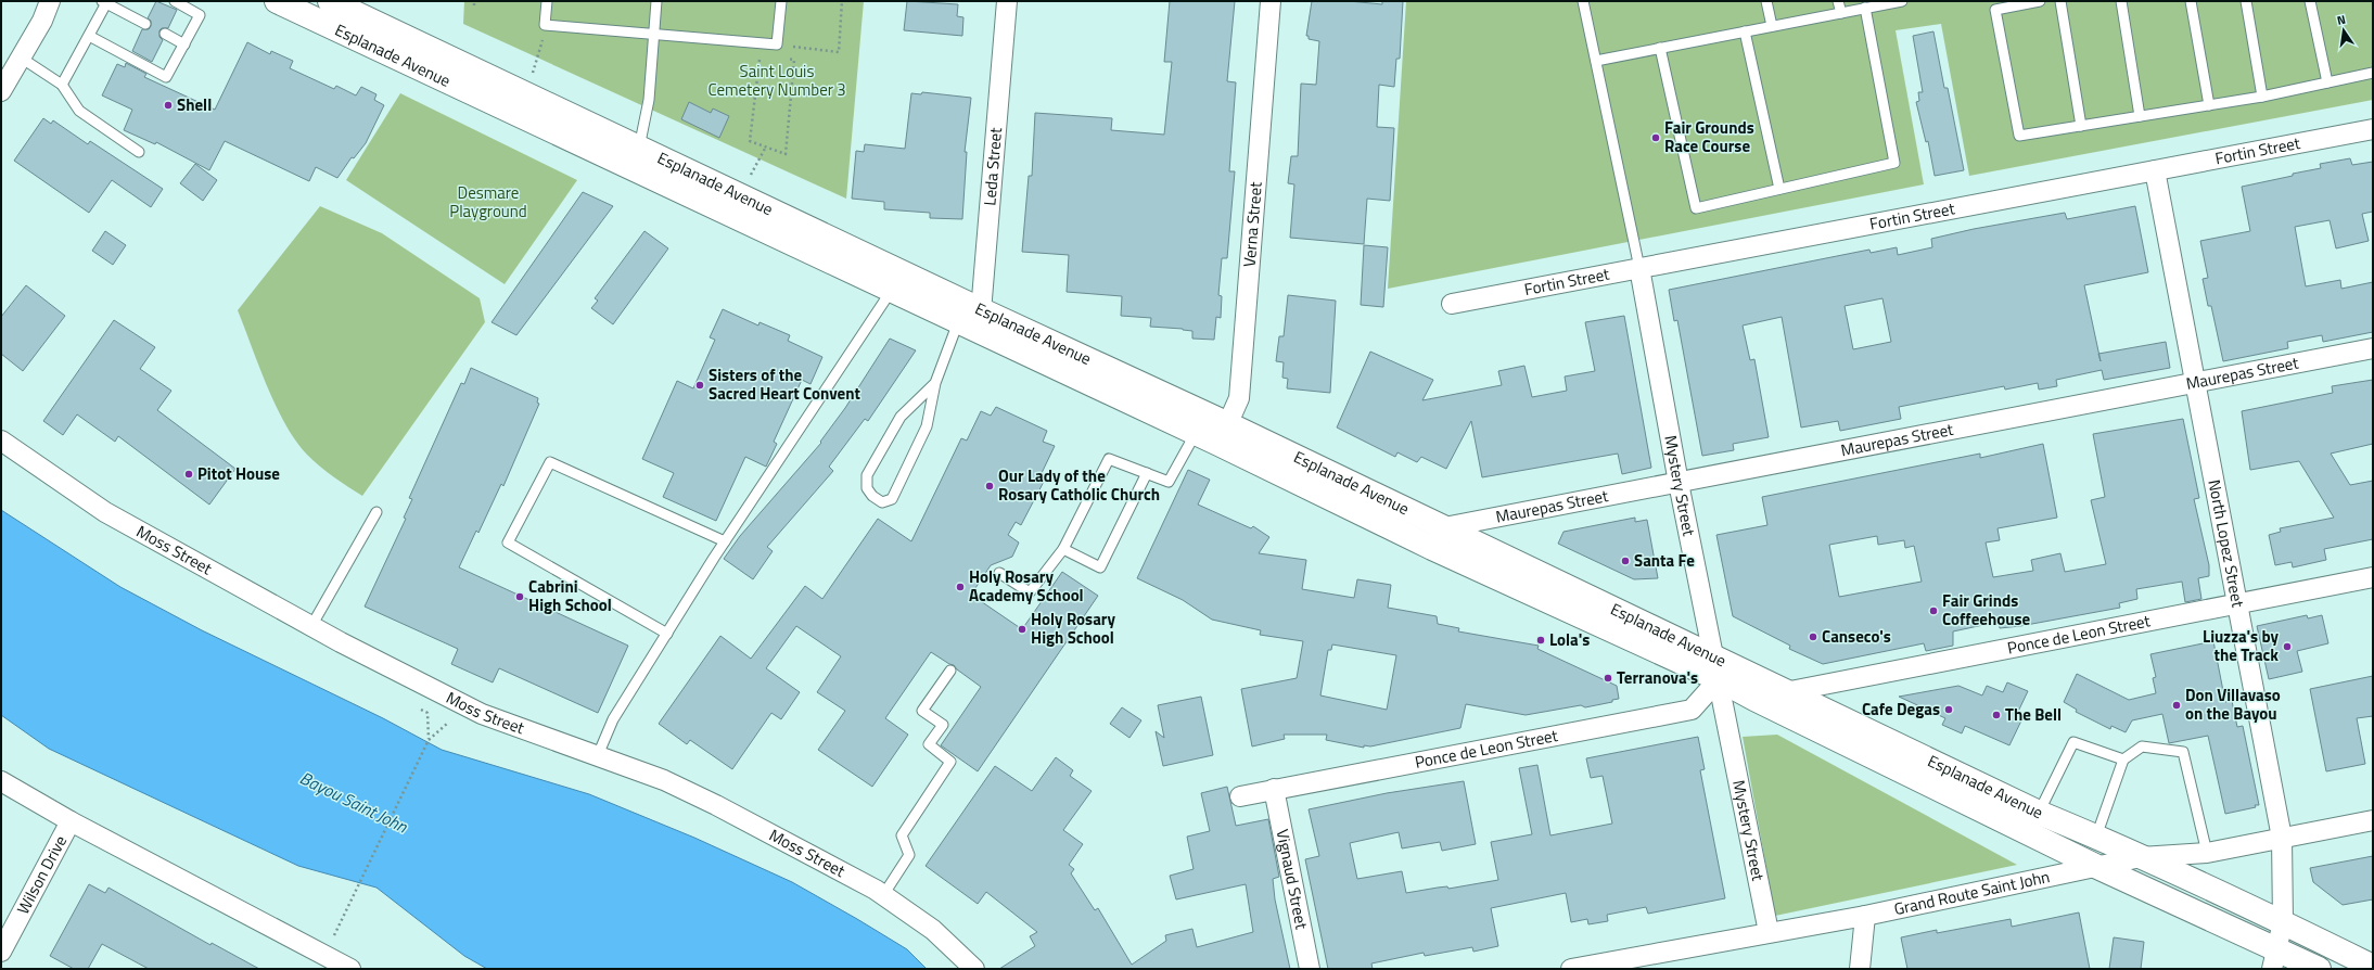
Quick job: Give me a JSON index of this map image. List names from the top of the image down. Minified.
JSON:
{"streets":{"street":["Esplanade Avenue","Fortin Street","Leda Street","Verna Street","Maurepas Street","Mystery Street","North Lopez Street","Moss Street","Ponce de Leon Street","Wilson Drive","Vignaud Street","Grand Route Saint John"]},"crossings":[["Esplanade Avenue","Leda Street"],["Esplanade Avenue","Verna Street"],["Esplanade Avenue","Maurepas Street"],["Esplanade Avenue","Mystery Street"],["Esplanade Avenue","North Lopez Street"],["Esplanade Avenue","Ponce de Leon Street"],["Esplanade Avenue","Grand Route Saint John"],["Fortin Street","Mystery Street"],["Fortin Street","North Lopez Street"],["Maurepas Street","Mystery Street"],["Maurepas Street","North Lopez Street"],["Mystery Street","Ponce de Leon Street"],["Mystery Street","Grand Route Saint John"],["North Lopez Street","Ponce de Leon Street"],["North Lopez Street","Grand Route Saint John"],["Ponce de Leon Street","Vignaud Street"]],"water":["Bayou Saint John"],"parks":["Saint Louis Cemetery Number 3","Desmare Playground"],"places":["Shell","Fair Grounds Race Course","Sisters of the Sacred Heart Convent","Pitot House","Our Lady of the Rosary Catholic Church","Santa Fe","Holy Rosary Academy School","Cabrini High School","Fair Grinds Coffeehouse","Holy Rosary High School","Canseco's","Lola's","Liuzza's by the Track","Terranova's","Don Villavaso on the Bayou","Cafe Degas","The Bell"],"north":"top"}
